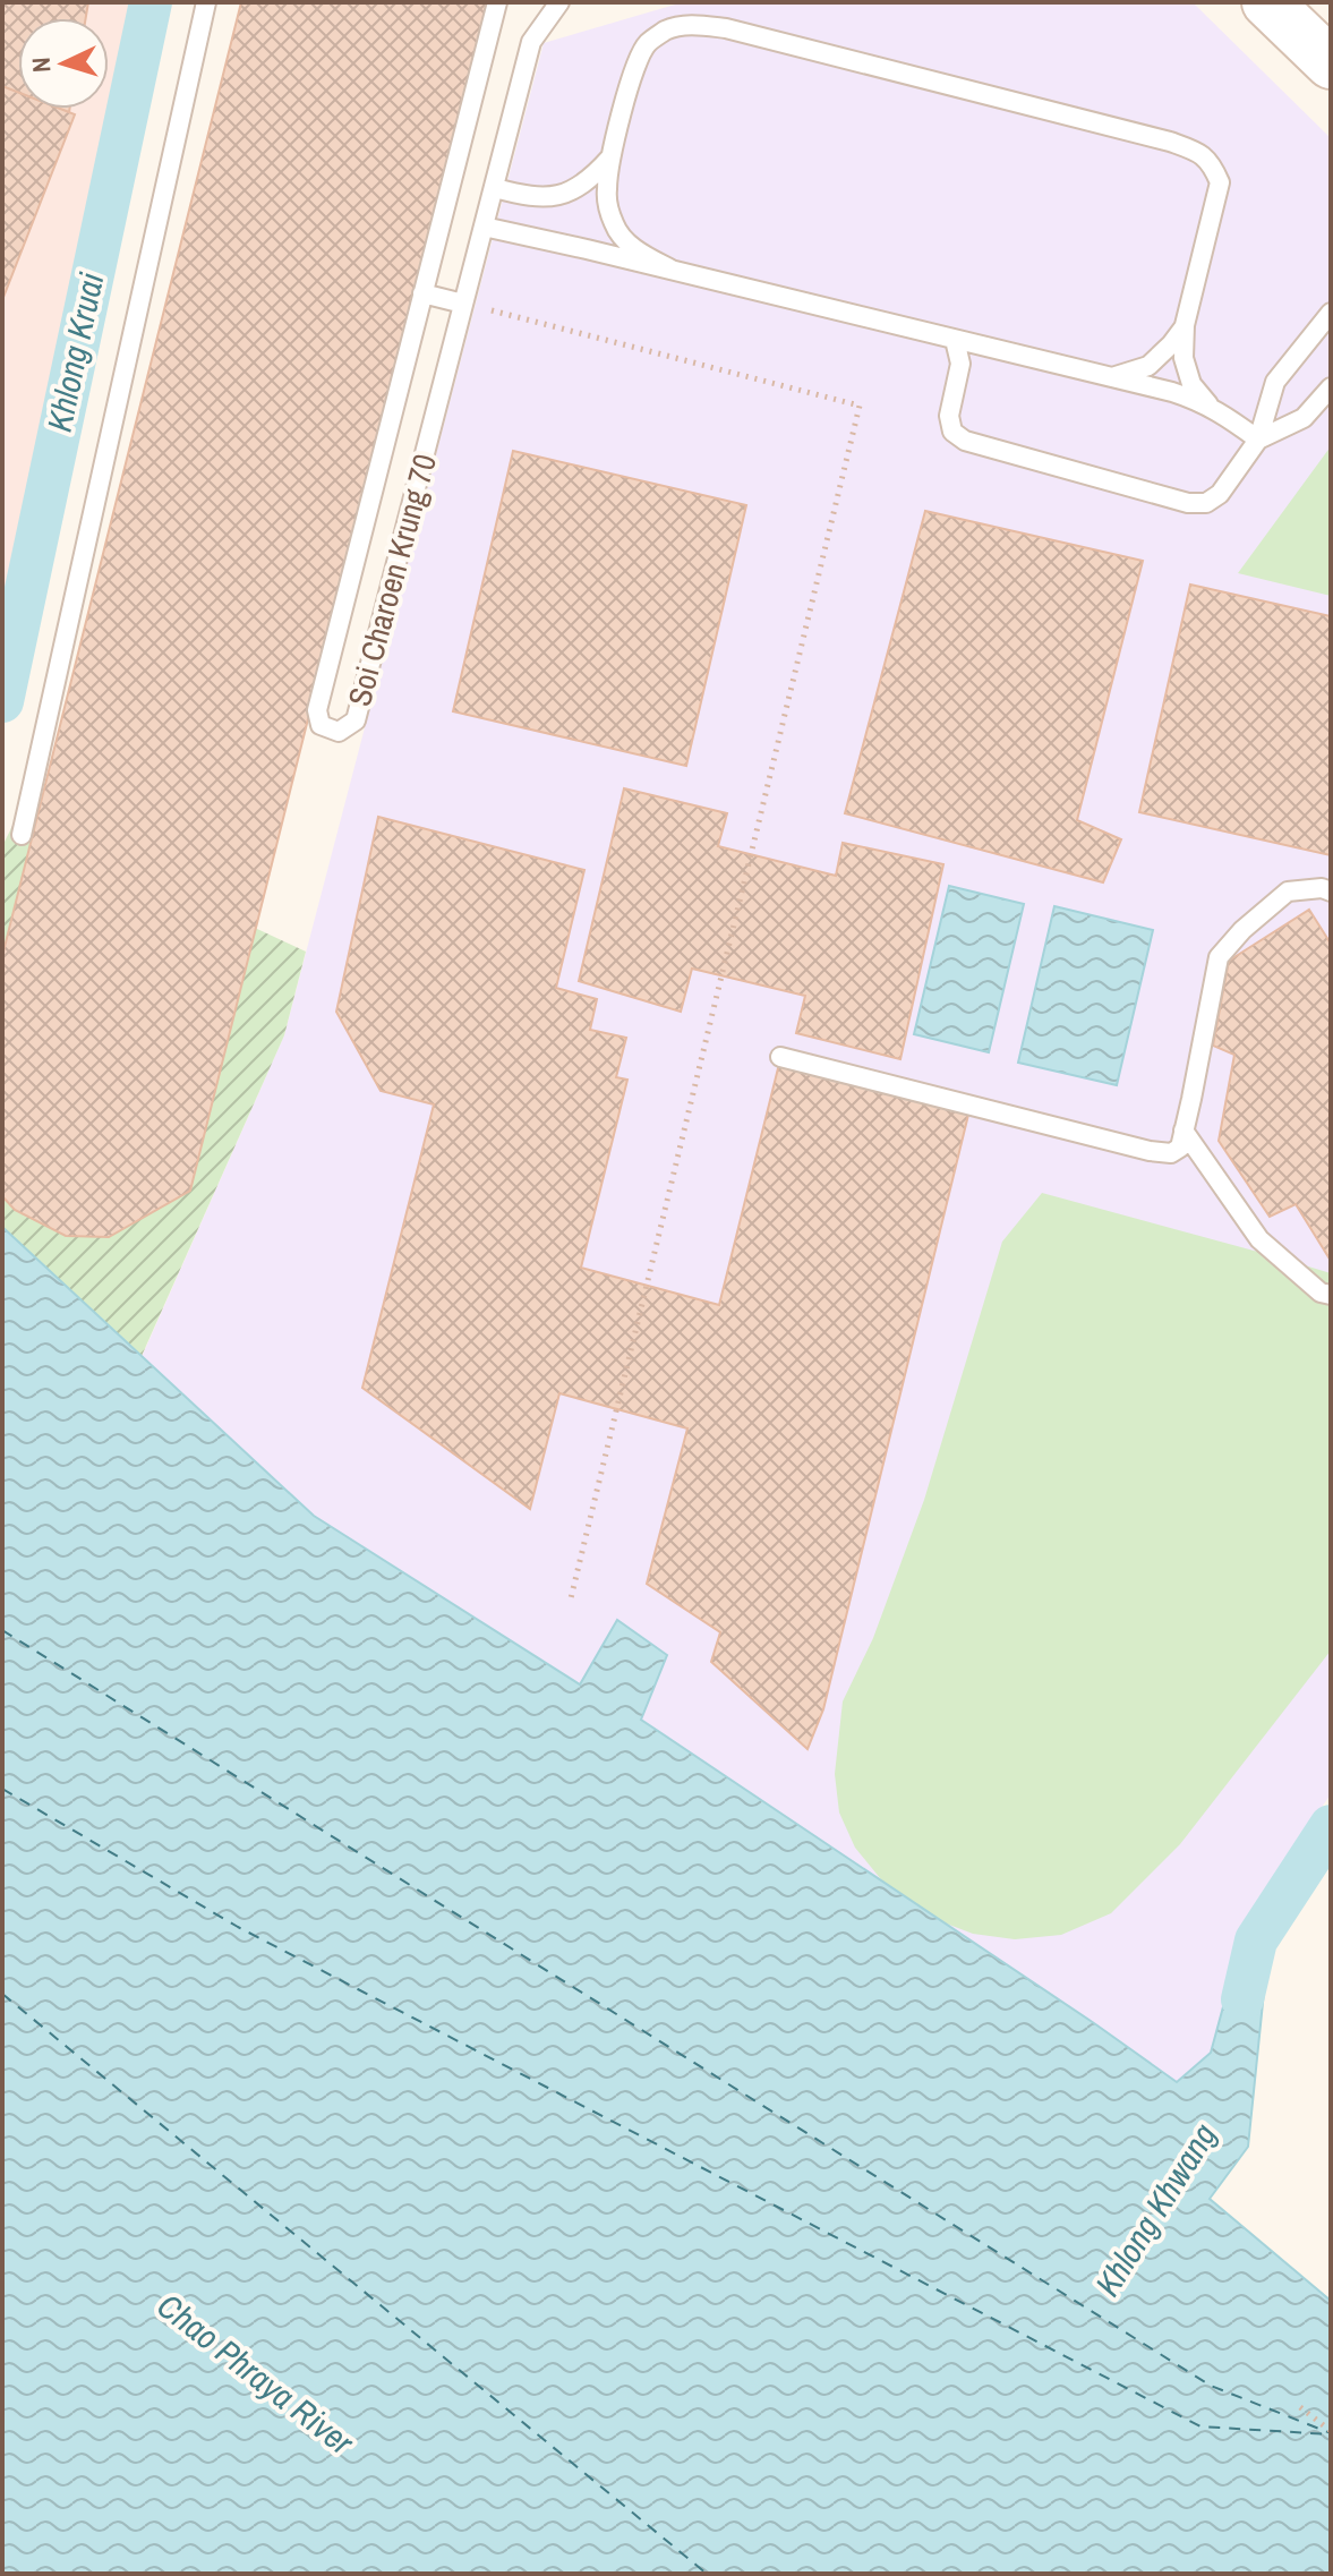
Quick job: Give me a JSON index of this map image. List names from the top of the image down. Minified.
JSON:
{"streets":{"lane":["Soi Charoen Krung 70"]},"water":["Khlong Kruai","Khlong Khwang","Chao Phraya River"],"north":"left"}
